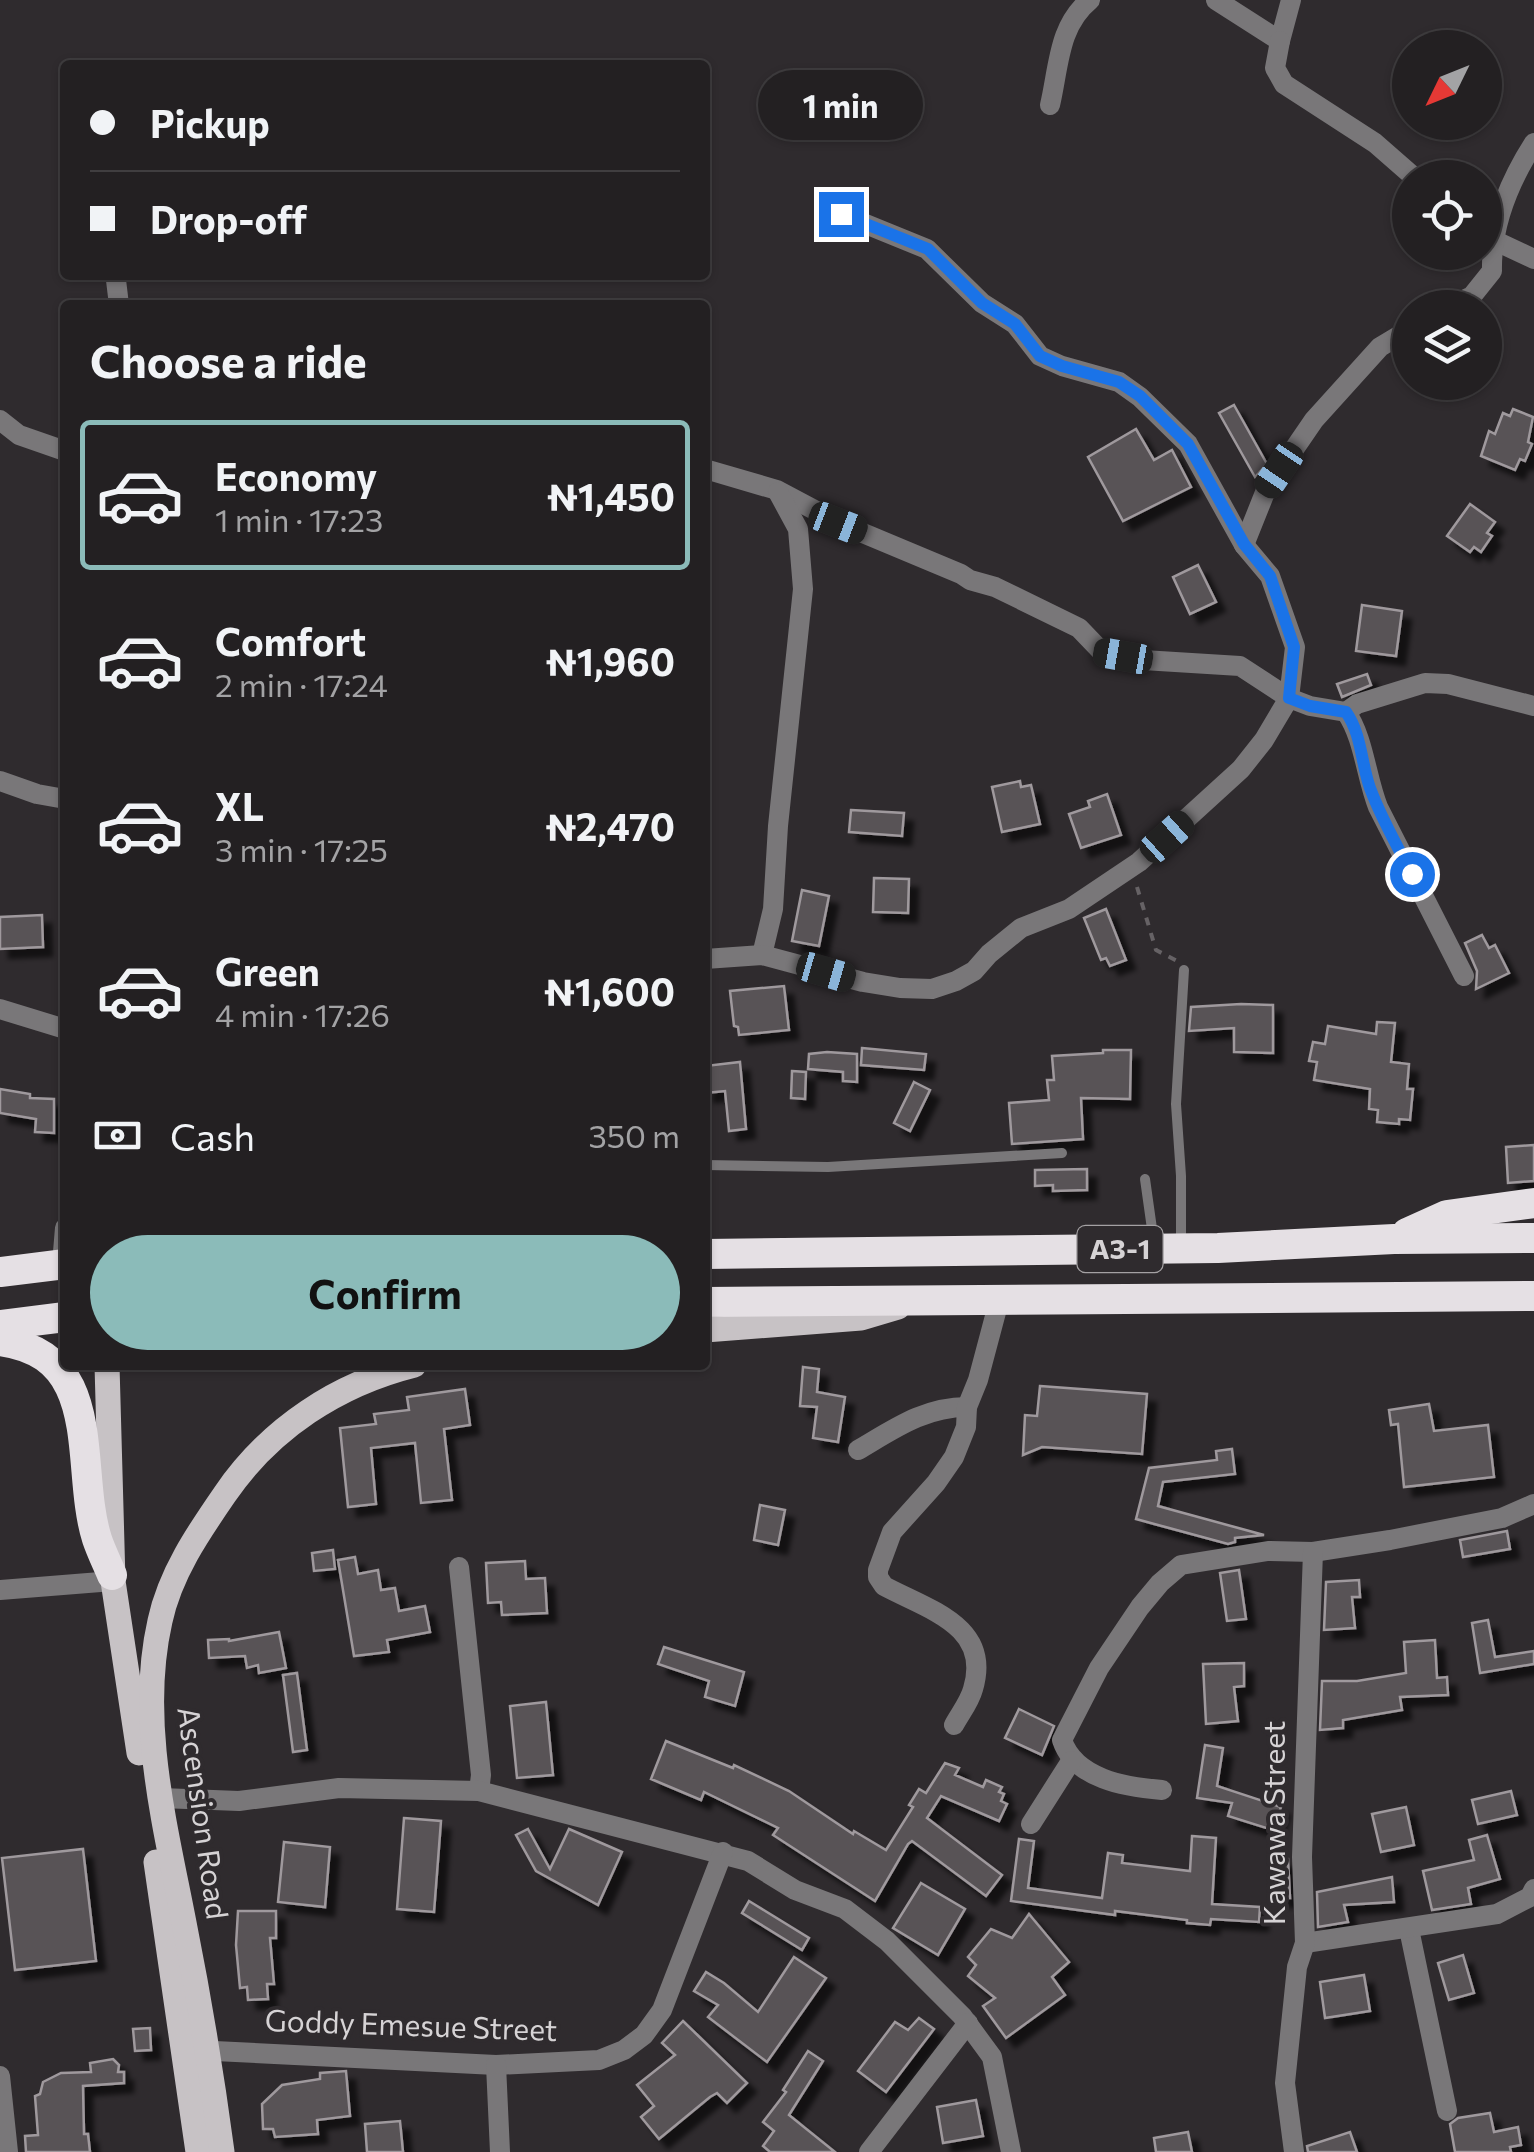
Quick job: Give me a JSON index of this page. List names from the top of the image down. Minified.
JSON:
{"streets":{"highway":["A3-1"],"main road":["Ascension Road"],"street":["Kawawa Street","Goddy Emesue Street"]},"crossings":[["Ascension Road","Goddy Emesue Street"]],"north":"bottom left","page":{"banner":["Pickup","Drop-off"],"bubble":"1 min","heading":"Choose a ride","list":[{"name":"Economy","note":"1 min · 17:23","value":"₦1,450"},{"name":"Comfort","note":"2 min · 17:24","value":"₦1,960"},{"name":"XL","note":"3 min · 17:25","value":"₦2,470"},{"name":"Green","note":"4 min · 17:26","value":"₦1,600"}],"pay":["Cash","350 m"],"buttons":"Confirm"}}
